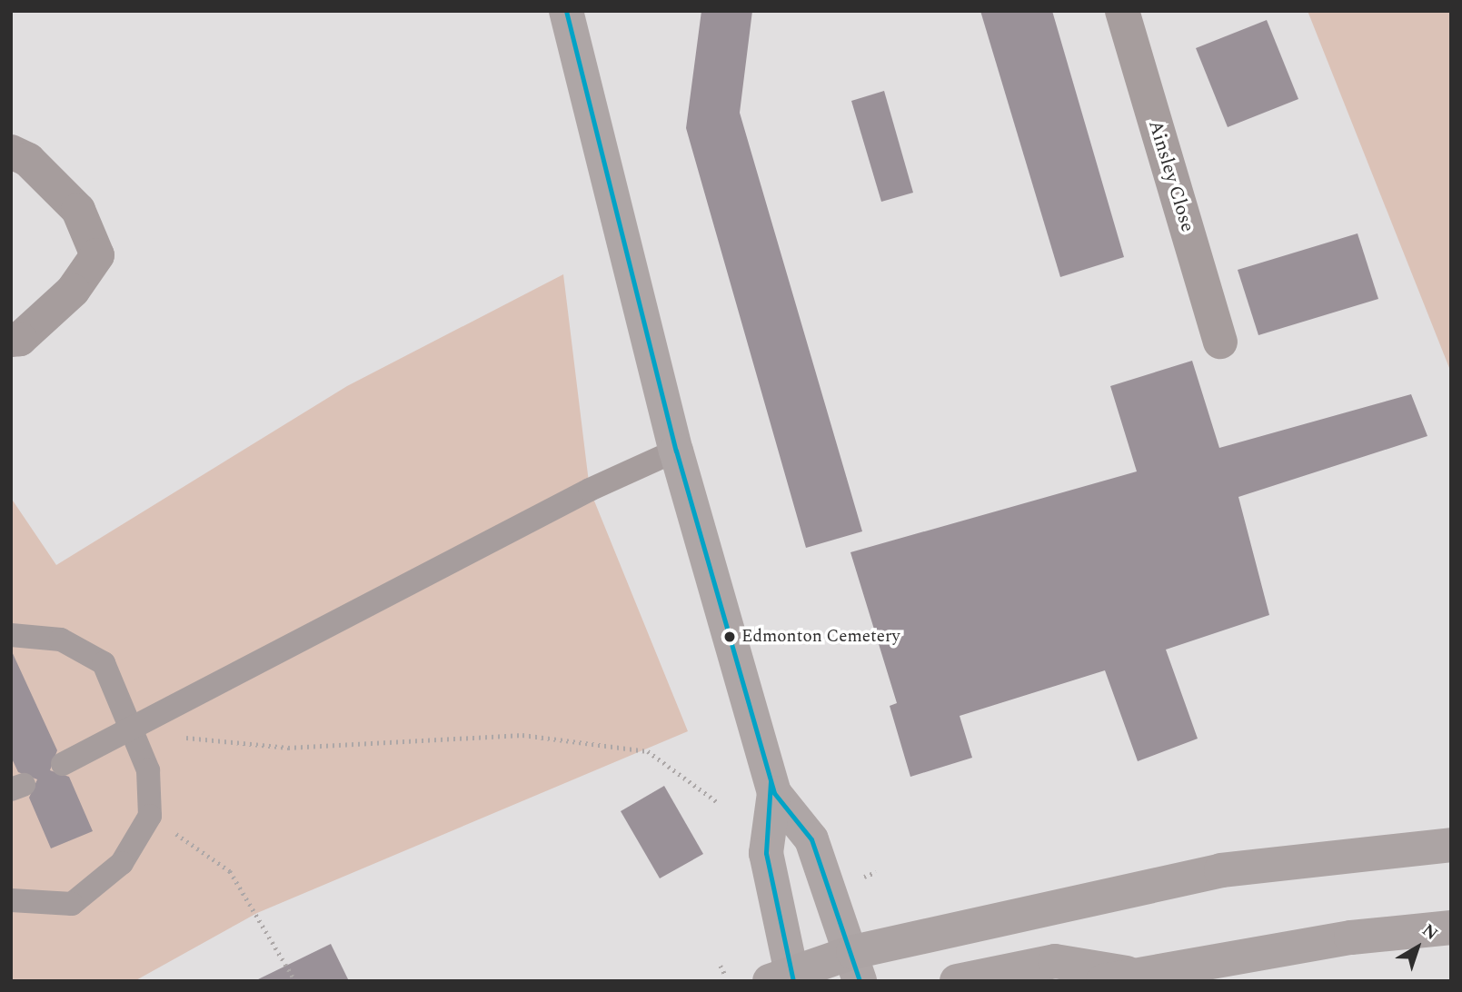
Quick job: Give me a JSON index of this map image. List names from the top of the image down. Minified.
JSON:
{"streets":{"street":["Ainsley Close"]},"places":["Edmonton Cemetery"],"north":"top right"}
